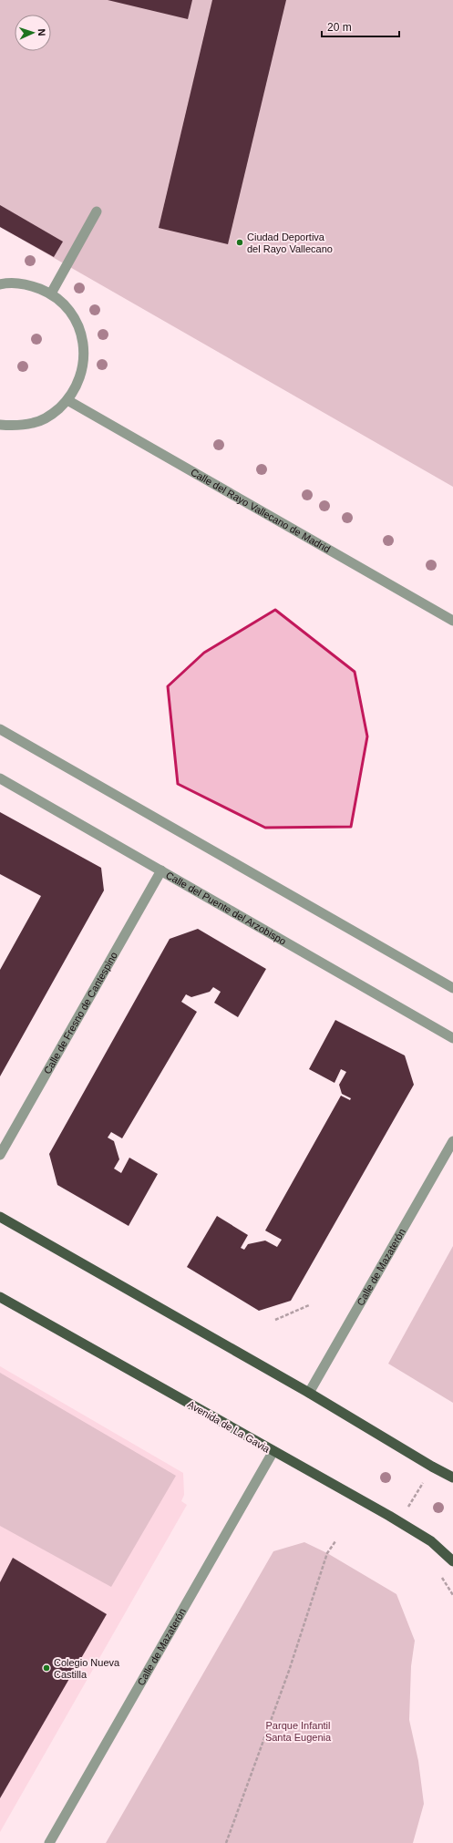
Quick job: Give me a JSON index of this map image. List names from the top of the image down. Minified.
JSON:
{"streets":{"main road":["Avenida de La Gavia"],"street":["Calle del Rayo Vallecano de Madrid","Calle del Puente del Arzobispo","Calle de Fresno de Cantespino","Calle de Mazaterón"]},"crossings":[["Calle del Puente del Arzobispo","Calle de Fresno de Cantespino"],["Calle de Mazaterón","Avenida de La Gavia"]],"parks":["Parque Infantil Santa Eugenia"],"places":["Ciudad Deportiva del Rayo Vallecano","Colegio Nueva Castilla"],"scale_bar":"20 m","north":"right"}
